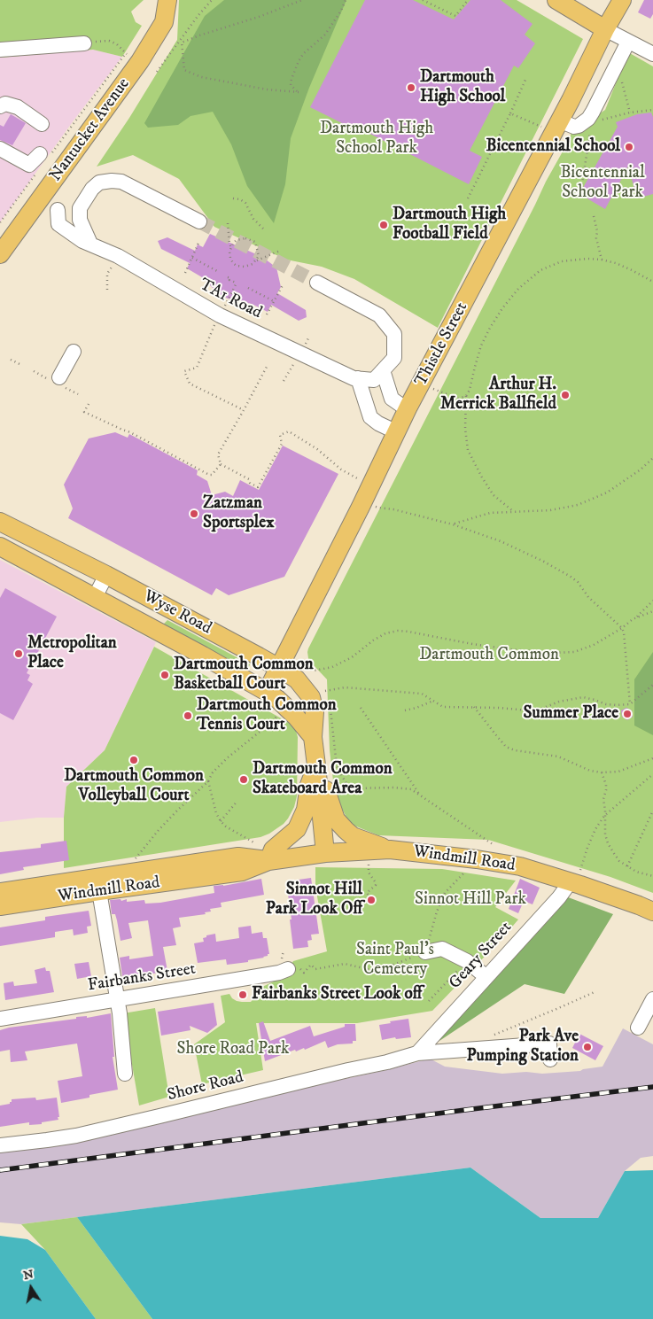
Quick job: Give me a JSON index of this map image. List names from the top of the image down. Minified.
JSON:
{"streets":{"main road":["Nantucket Avenue","Thistle Street","Wyse Road","Windmill Road"],"street":["TA1 Road","Geary Street","Fairbanks Street","Shore Road"]},"crossings":[["Thistle Street","Wyse Road"],["Wyse Road","Windmill Road"],["Windmill Road","Geary Street"],["Geary Street","Shore Road"]],"parks":["Dartmouth High School Park","Bicentennial School Park","Dartmouth Common","Sinnot Hill Park","Saint Paul's Cemetery","Shore Road Park"],"places":["Dartmouth High School","Bicentennial School","Dartmouth High Football Field","Arthur H. Merrick Ballfield","Zatzman Sportsplex","Metropolitan Place","Dartmouth Common Basketball Court","Summer Place","Dartmouth Common Tennis Court","Dartmouth Common Volleyball Court","Dartmouth Common Skateboard Area","Sinnot Hill Park Look Off","Fairbanks Street Look off","Park Ave Pumping Station"],"north":"top"}
